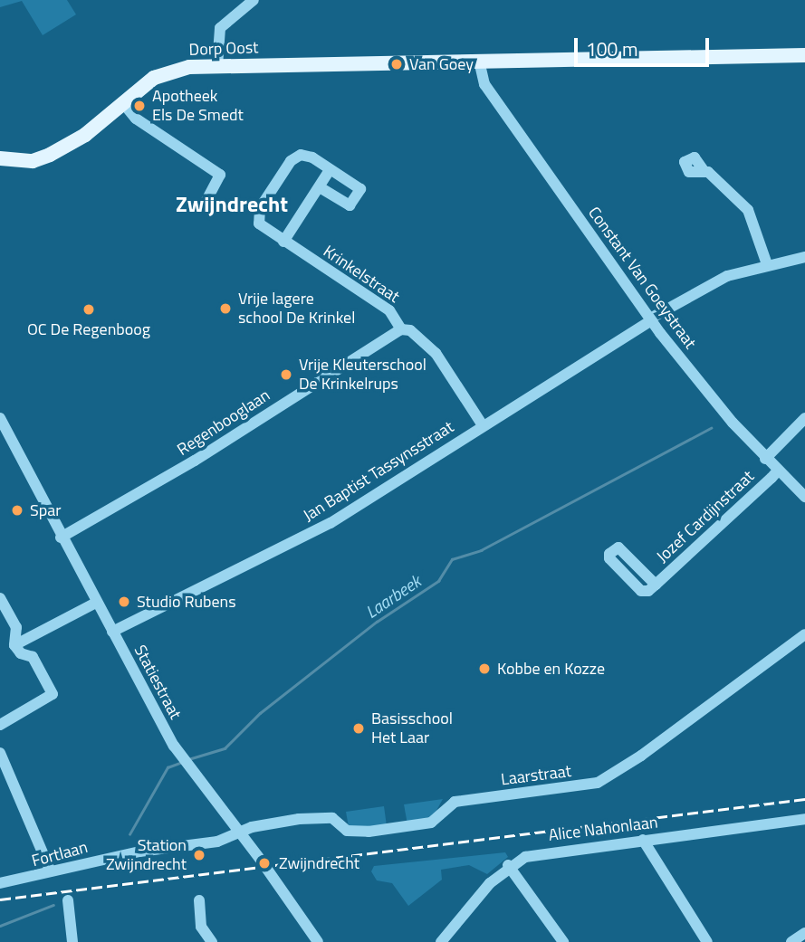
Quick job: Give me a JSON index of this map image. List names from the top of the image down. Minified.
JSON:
{"streets":{"main road":["Dorp Oost"],"street":["Krinkelstraat","Constant Van Goeystraat","Regenbooglaan","Jan Baptist Tassynsstraat","Jozef Cardijnstraat","Statiestraat","Laarstraat","Alice Nahonlaan","Fortlaan"]},"crossings":[["Dorp Oost","Constant Van Goeystraat"],["Krinkelstraat","Regenbooglaan"],["Krinkelstraat","Jan Baptist Tassynsstraat"],["Constant Van Goeystraat","Jan Baptist Tassynsstraat"],["Constant Van Goeystraat","Jozef Cardijnstraat"],["Regenbooglaan","Statiestraat"],["Jan Baptist Tassynsstraat","Statiestraat"],["Statiestraat","Laarstraat"],["Statiestraat","Fortlaan"],["Laarstraat","Fortlaan"]],"districts":["Zwijndrecht"],"water":["Laarbeek"],"places":["Van Goey","Apotheek Els De Smedt","Vrije lagere school De Krinkel","OC De Regenboog","Vrije Kleuterschool De Krinkelrups","Spar","Studio Rubens","Kobbe en Kozze","Basisschool Het Laar","Station Zwijndrecht","Zwijndrecht"],"scale_bar":"100 m"}
